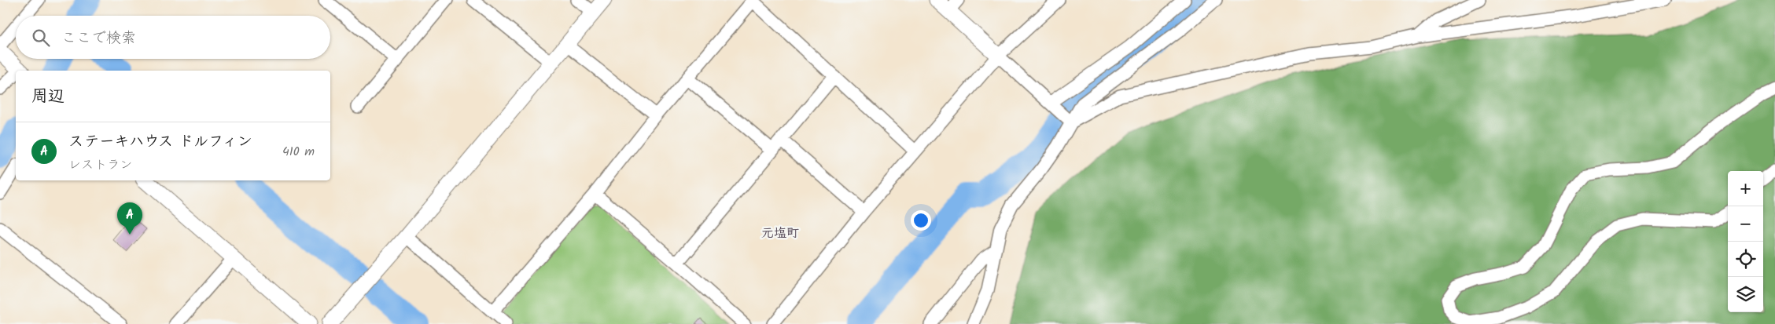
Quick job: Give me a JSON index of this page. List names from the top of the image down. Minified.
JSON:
{"districts":["元塩町"],"page":{"search":"ここで検索","heading":"周辺","list":[{"mark":"A","name":"ステーキハウス ドルフィン","note":"レストラン","value":"410 m"}],"map_buttons":["+","−"],"pins":"A"}}
